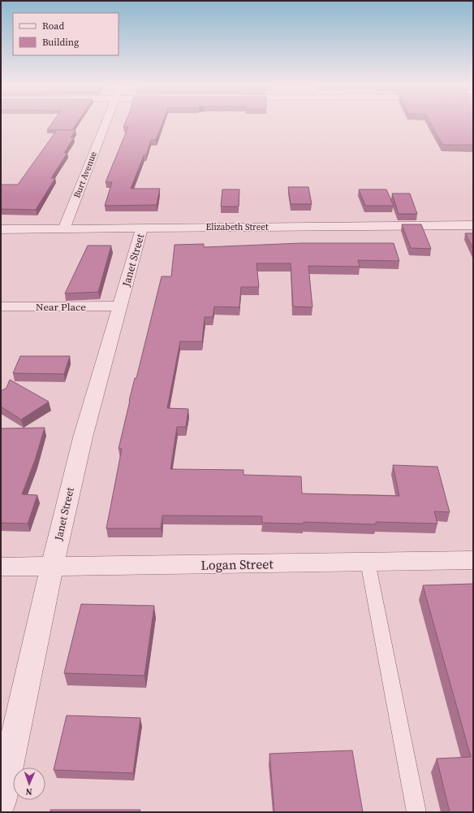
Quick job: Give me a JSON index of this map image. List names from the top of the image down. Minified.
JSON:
{"streets":{"street":["Burt Avenue","Elizabeth Street","Janet Street","Near Place","Logan Street"]},"crossings":[["Burt Avenue","Elizabeth Street"],["Elizabeth Street","Janet Street"],["Janet Street","Near Place"],["Janet Street","Logan Street"]],"legend":["Road","Building"],"north":"bottom"}
